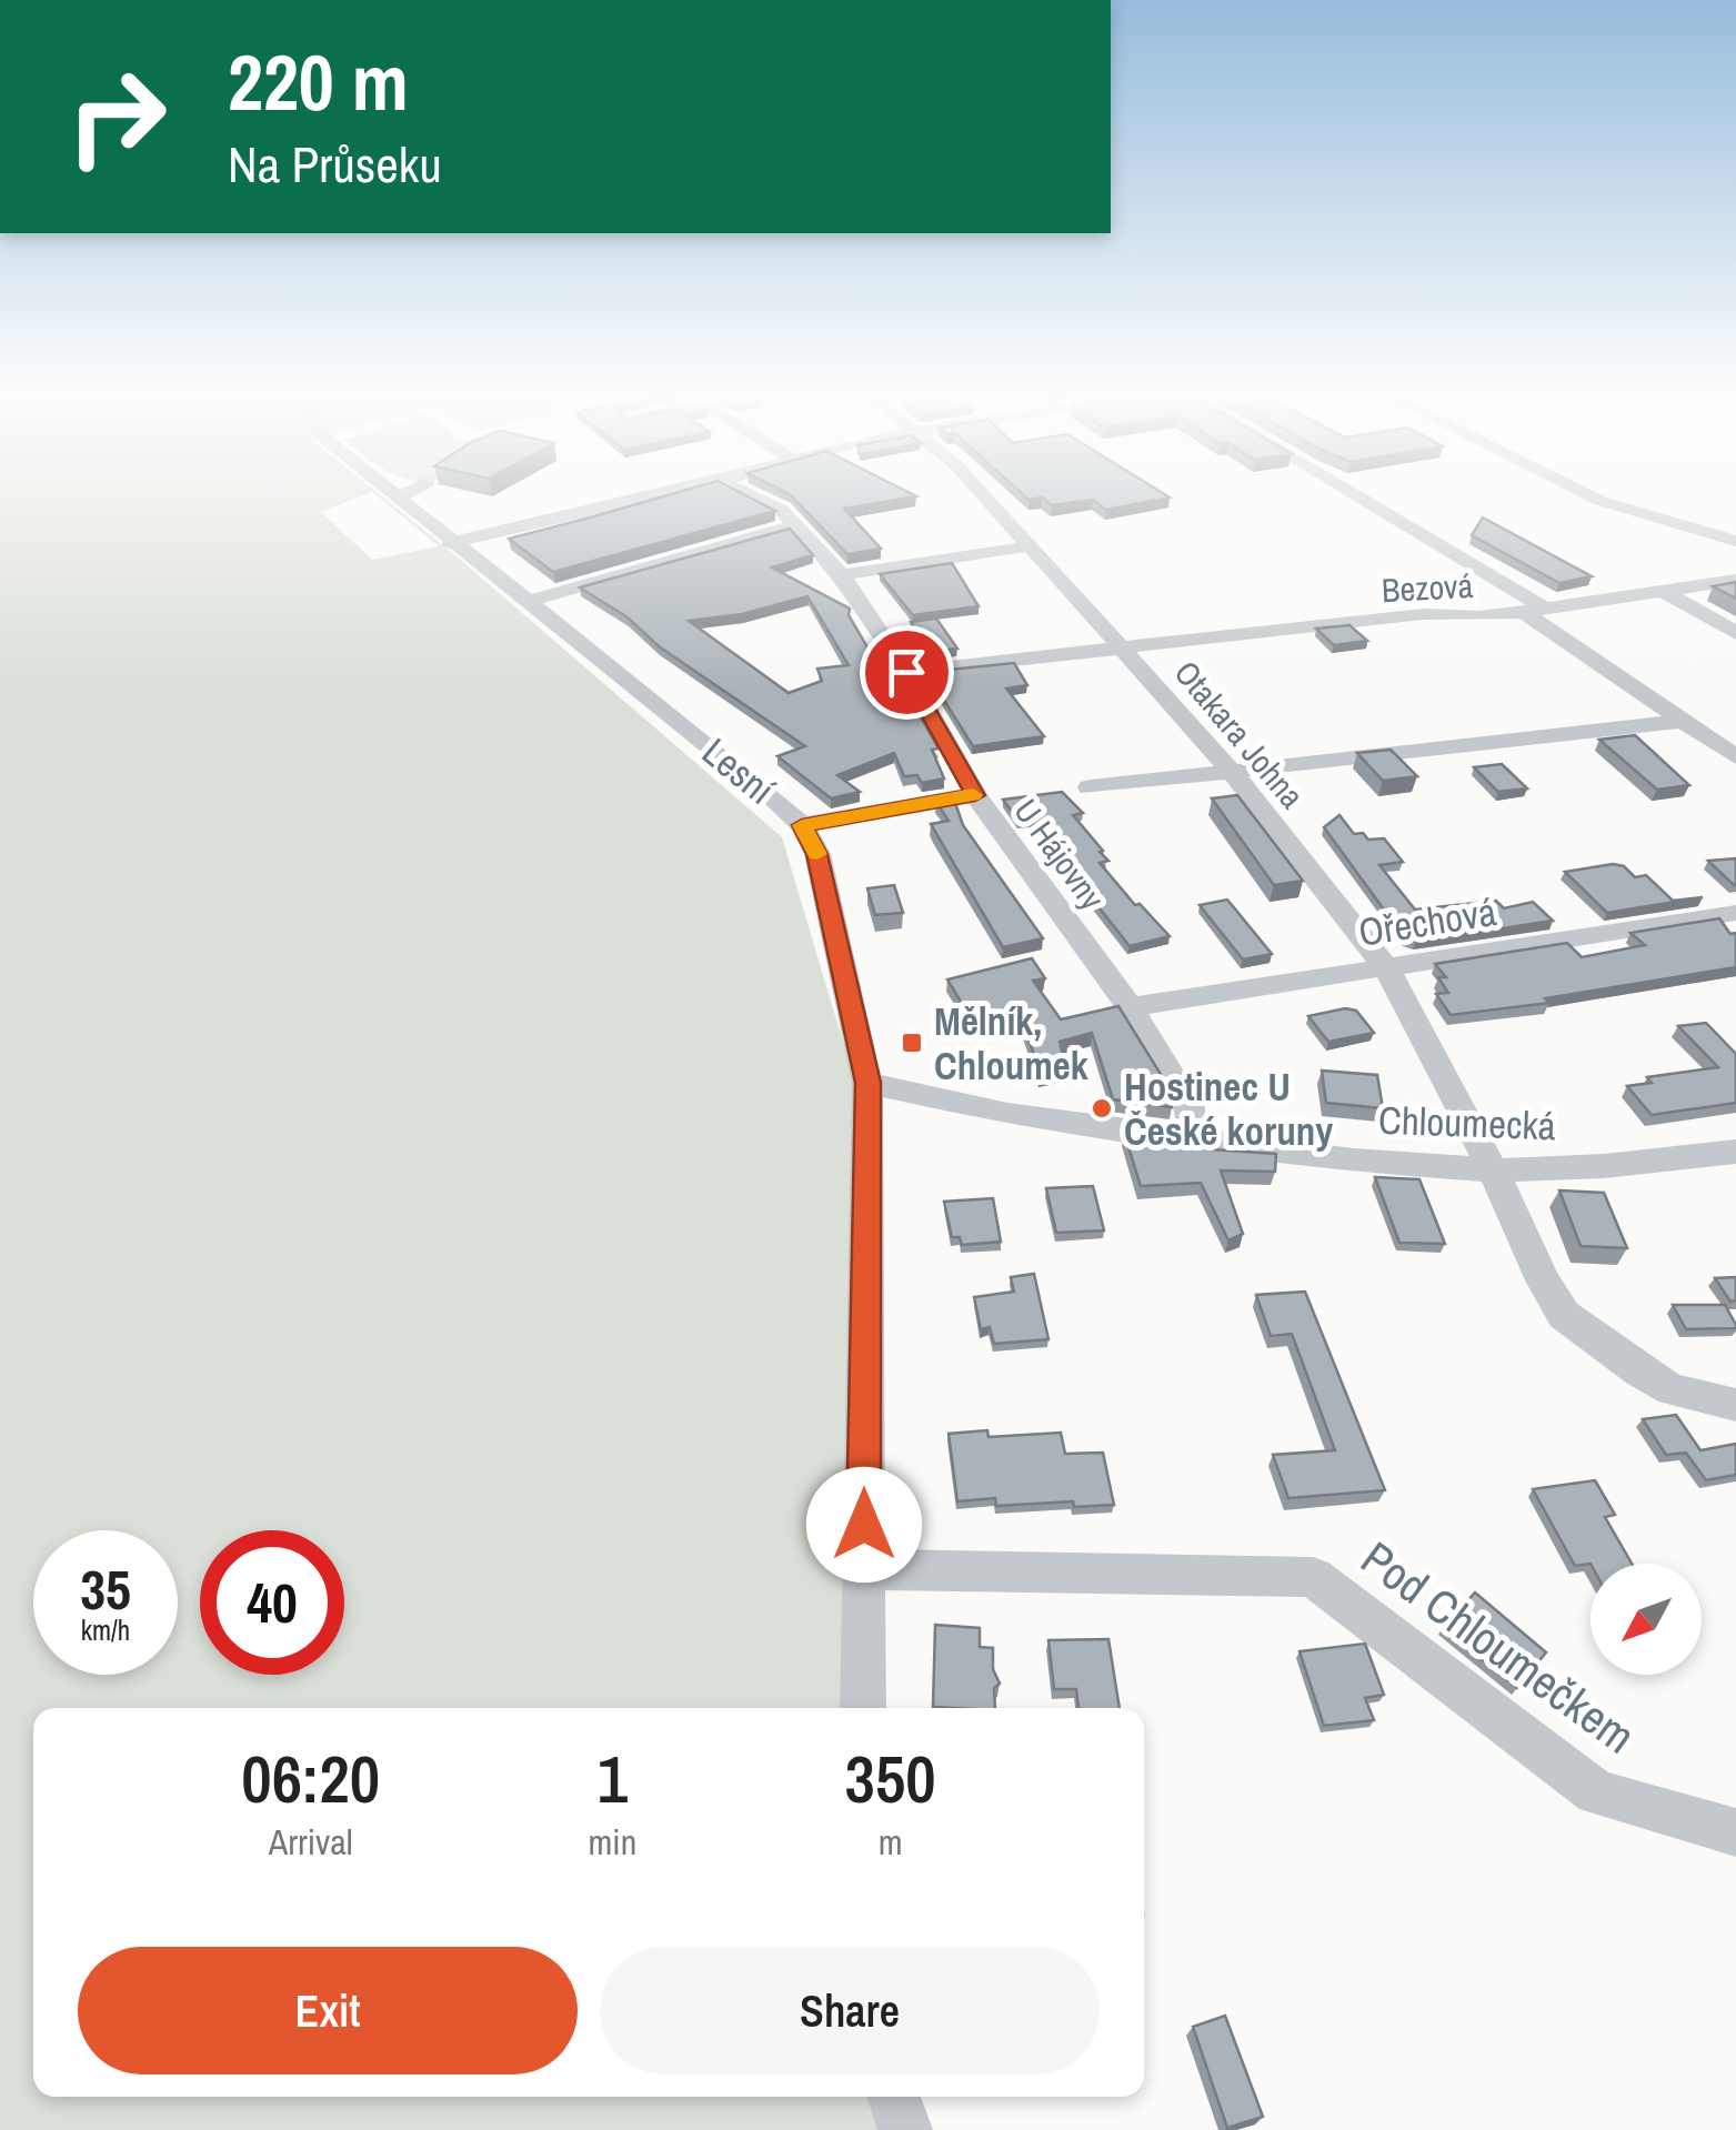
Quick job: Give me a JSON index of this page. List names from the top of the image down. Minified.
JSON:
{"streets":{"street":["Bezová","Otakara Johna","Lesní","U Hájovny","Ořechová","Chloumecká","Pod Chloumečkem"]},"crossings":[["Bezová","Otakara Johna"],["Bezová","U Hájovny"],["Otakara Johna","Ořechová"],["Otakara Johna","Chloumecká"],["Lesní","Chloumecká"],["Lesní","Pod Chloumečkem"],["U Hájovny","Ořechová"],["U Hájovny","Chloumecká"]],"places":{"transit":["Mělník, Chloumek"],"other":["Hostinec U České koruny"]},"north":"bottom left","page":{"turn":["220 m","Na Průseku"],"speed":"35 km/h","limit":"40","eta":["06:20","Arrival","1","min","350","m"],"buttons":["Exit","Share"]}}
